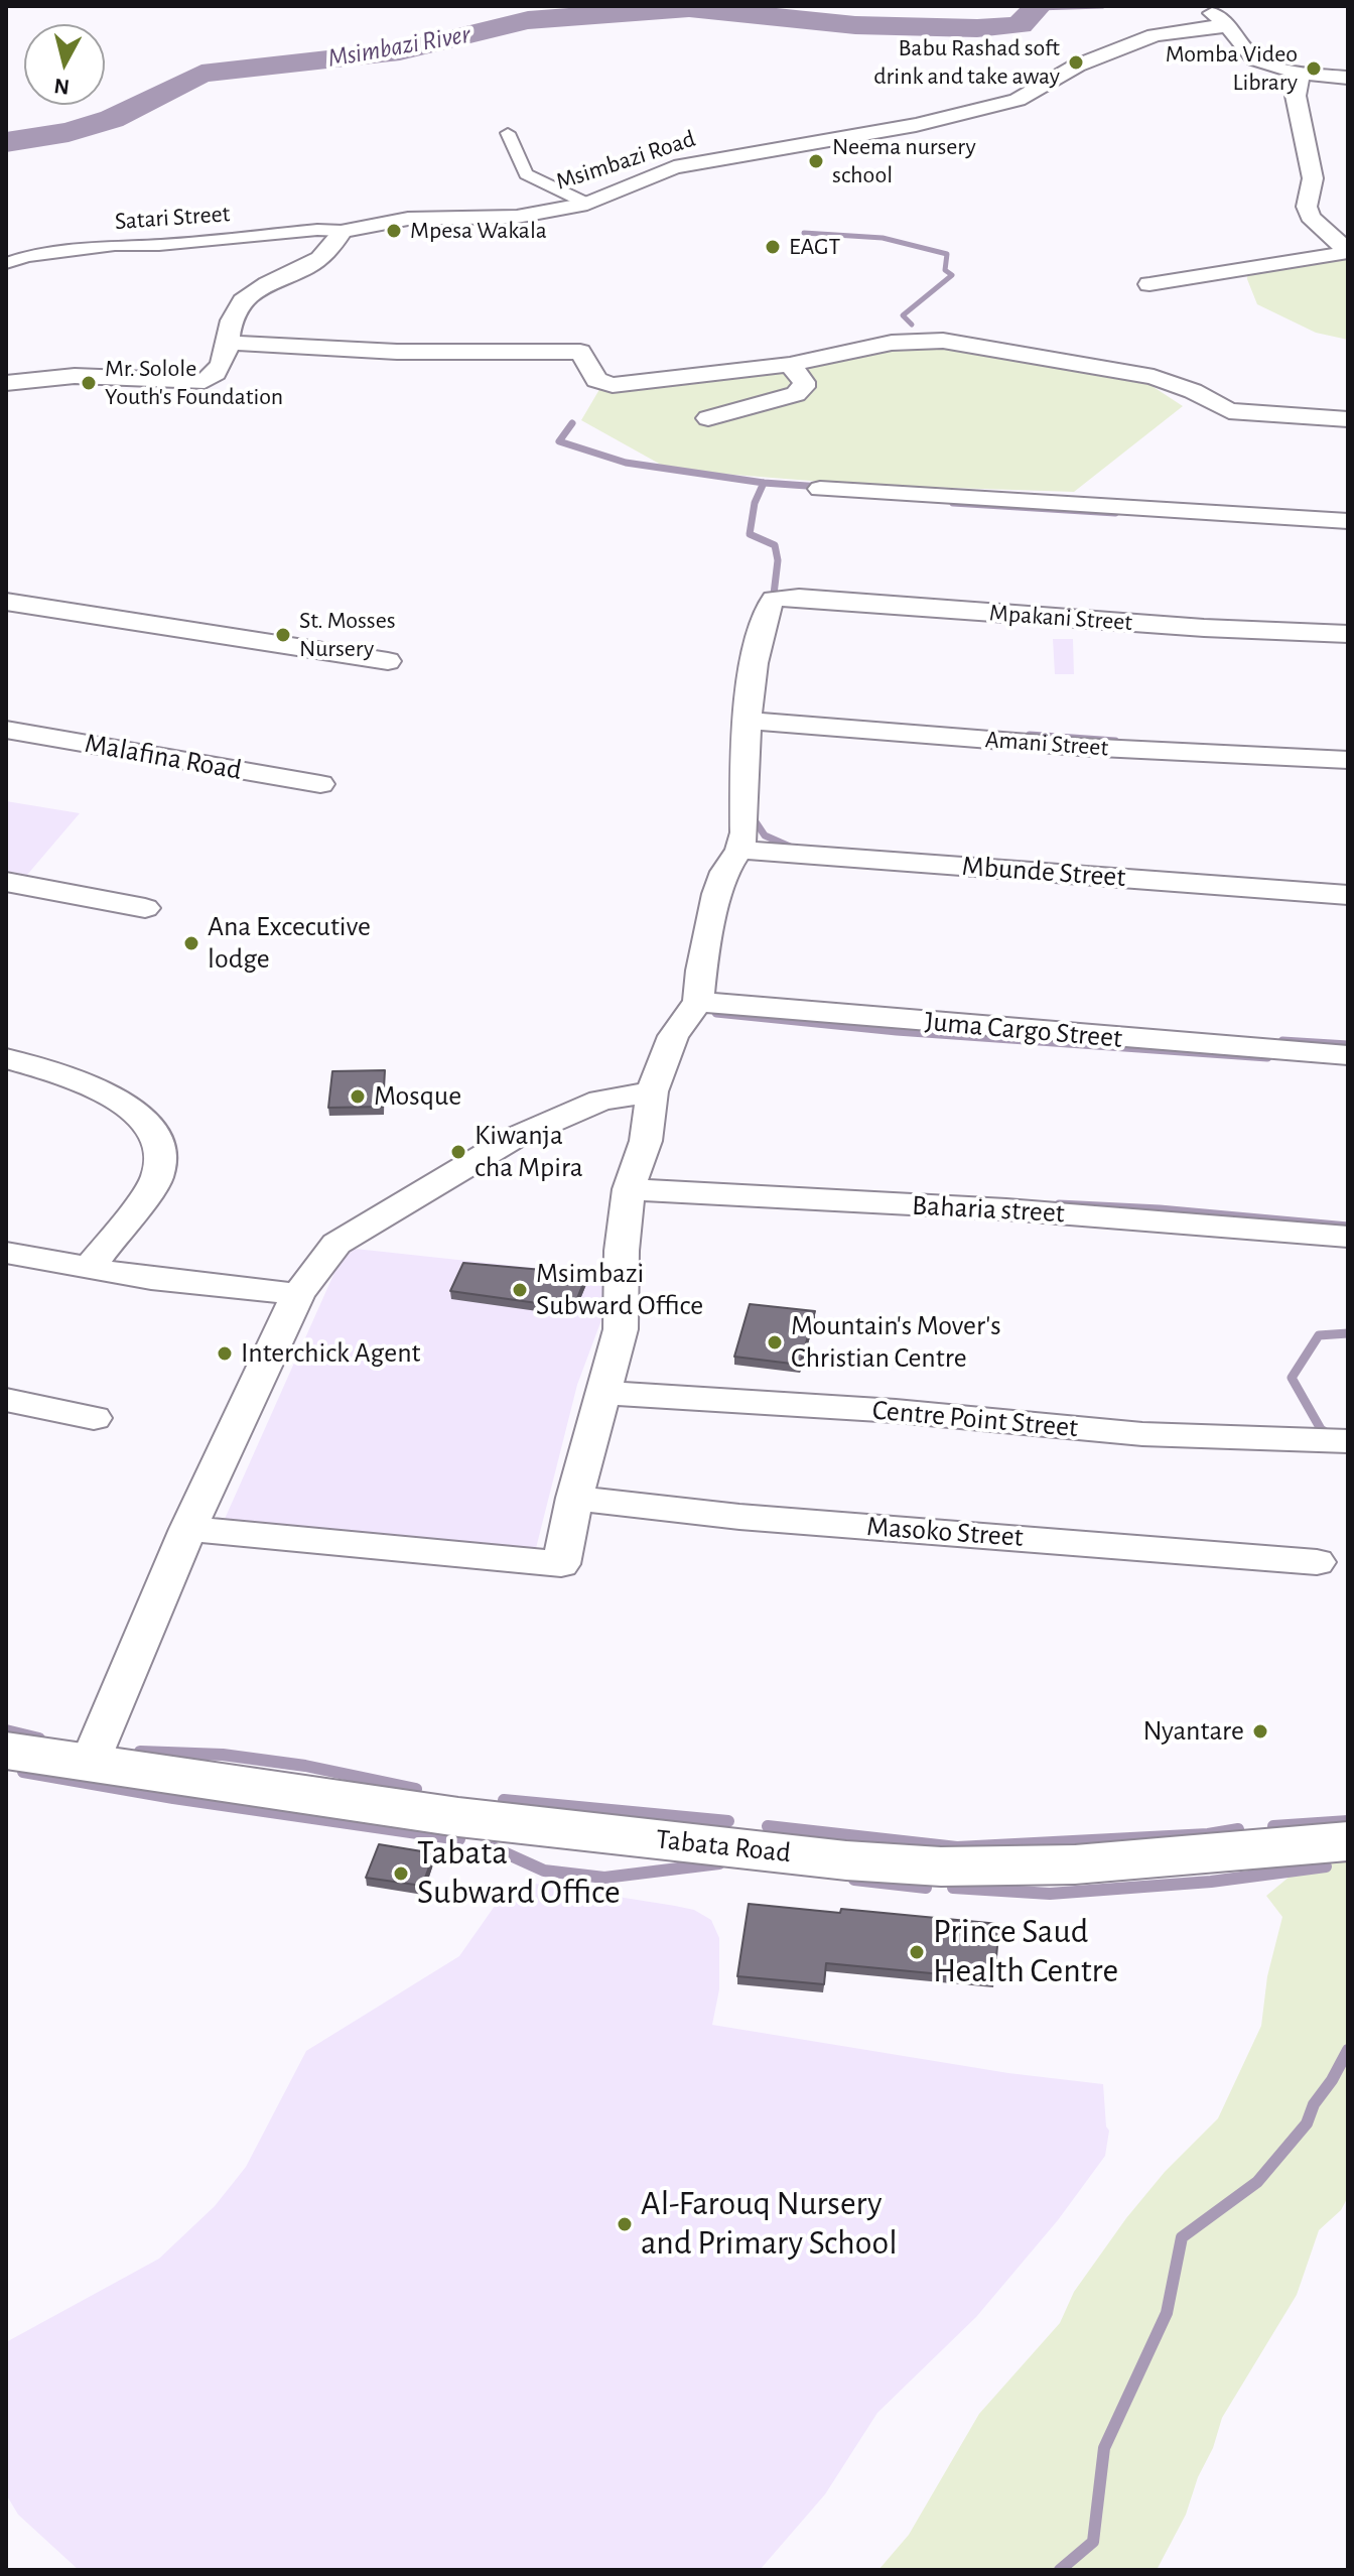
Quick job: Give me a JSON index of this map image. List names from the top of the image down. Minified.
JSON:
{"streets":{"main road":["Tabata Road"],"street":["Msimbazi Road","Satari Street","Mpakani Street","Amani Street","Malafina Road","Mbunde Street","Juma Cargo Street","Baharia street","Centre Point Street","Masoko Street"]},"crossings":[["Msimbazi Road","Satari Street"],["Mpakani Street","Amani Street"]],"water":["Msimbazi River"],"places":["Babu Rashad soft drink and take away","Momba Video Library","Neema nursery school","Mpesa Wakala","EAGT","Mr. Solole Youth's Foundation","St. Mosses Nursery","Ana Excecutive lodge","Mosque","Kiwanja cha Mpira","Msimbazi Subward Office","Mountain's Mover's Christian Centre","Interchick Agent","Nyantare","Tabata Subward Office","Prince Saud Health Centre","Al-Farouq Nursery and Primary School"],"north":"bottom"}
